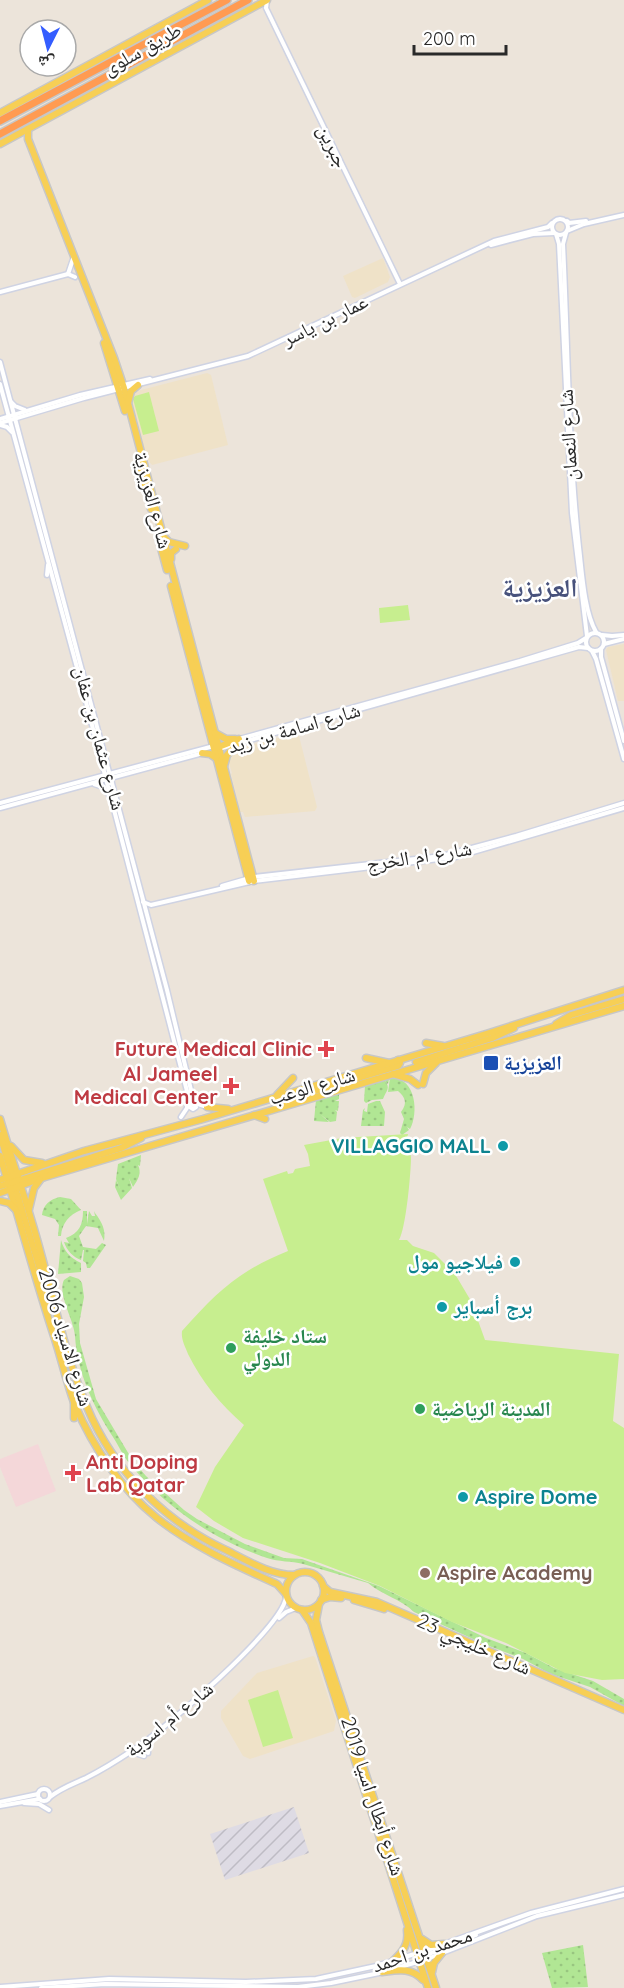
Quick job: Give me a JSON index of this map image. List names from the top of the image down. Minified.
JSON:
{"streets":{"highway":["طريق سلوى"],"main road":["شارع العزيزية","شارع الوعب","شارع الاسياد 2006","شارع خليجي 23","شارع أبطال اسيا 2019"],"street":["جبرين","عمار بن ياسر","شارع النعمان","شارع اسامة بن زيد","شارع عثمان بن عفان","شارع ام الخرج","شارع أم اسوية","محمد بن احمد"]},"crossings":[["طريق سلوى","شارع العزيزية"],["جبرين","عمار بن ياسر"],["عمار بن ياسر","شارع النعمان"],["عمار بن ياسر","شارع العزيزية"],["عمار بن ياسر","شارع عثمان بن عفان"],["شارع النعمان","شارع اسامة بن زيد"],["شارع العزيزية","شارع اسامة بن زيد"],["شارع العزيزية","شارع ام الخرج"],["شارع اسامة بن زيد","شارع عثمان بن عفان"],["شارع الوعب","شارع الاسياد 2006"],["شارع الاسياد 2006","شارع خليجي 23"],["شارع الاسياد 2006","شارع أم اسوية"],["شارع الاسياد 2006","شارع أبطال اسيا 2019"],["شارع خليجي 23","شارع أم اسوية"],["شارع خليجي 23","شارع أبطال اسيا 2019"],["شارع أم اسوية","شارع أبطال اسيا 2019"],["شارع أبطال اسيا 2019","محمد بن احمد"]],"districts":["العزيزية"],"places":{"health":["Future Medical Clinic","Al Jameel Medical Center","Anti Doping Lab Qatar"],"transit":["العزيزية"],"other":["VILLAGGIO MALL","فيلاجيو مول","برج أسباير","ستاد خليفة الدولي","المدينة الرياضية","Aspire Dome","Aspire Academy"]},"scale_bar":"200 m","north":"bottom"}
